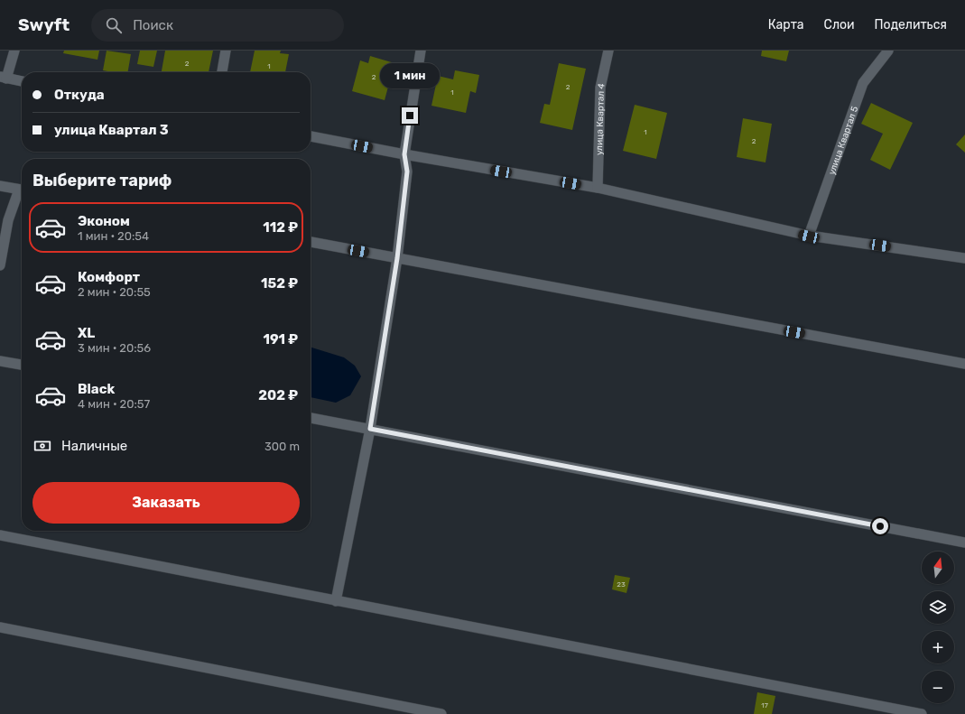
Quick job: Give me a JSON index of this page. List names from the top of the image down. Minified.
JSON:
{"streets":{"street":["улица Квартал 4","улица Квартал 5"]},"house_numbers":["2","1","2","2","1","1","2","23","17"],"north":"top","page":{"header":"Swyft","search":"Поиск","nav":["Карта","Слои","Поделиться"],"bubble":"1 мин","banner":["Откуда","улица Квартал 3"],"heading":"Выберите тариф","list":[{"name":"Эконом","note":"1 мин · 20:54","value":"112 ₽"},{"name":"Комфорт","note":"2 мин · 20:55","value":"152 ₽"},{"name":"XL","note":"3 мин · 20:56","value":"191 ₽"},{"name":"Black","note":"4 мин · 20:57","value":"202 ₽"}],"pay":["Наличные","300 m"],"buttons":"Заказать","map_buttons":["+","−"]}}
